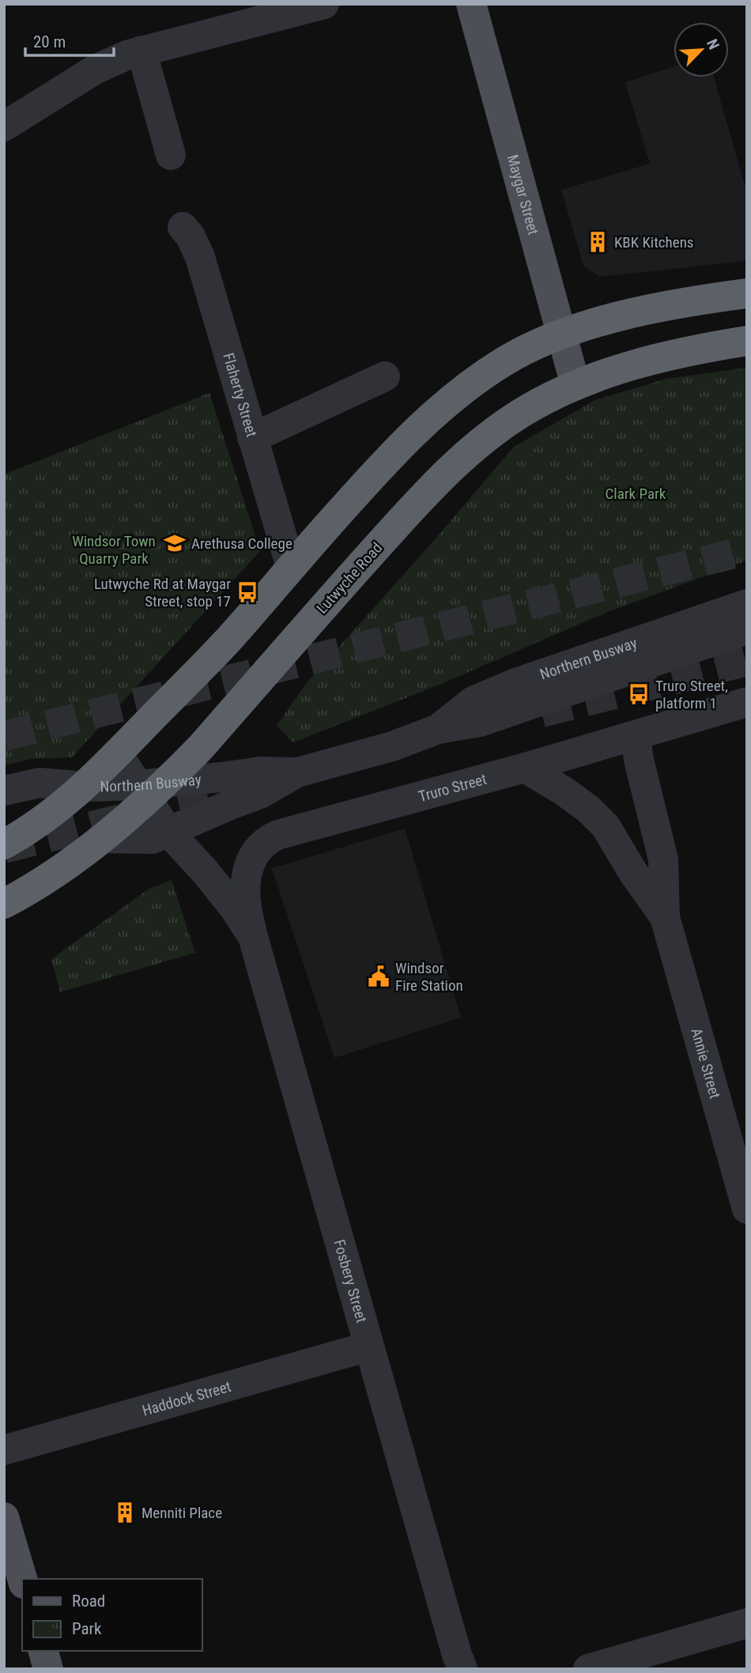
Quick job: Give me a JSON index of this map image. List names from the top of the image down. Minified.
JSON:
{"streets":{"highway":["Lutwyche Road"],"main road":["Maygar Street"],"street":["Flaherty Street","Northern Busway","Truro Street","Annie Street","Fosbery Street","Haddock Street"]},"crossings":[["Maygar Street","Lutwyche Road"],["Lutwyche Road","Northern Busway"],["Lutwyche Road","Fosbery Street"],["Northern Busway","Fosbery Street"],["Truro Street","Annie Street"],["Truro Street","Fosbery Street"],["Fosbery Street","Haddock Street"]],"parks":["Clark Park","Windsor Town Quarry Park"],"places":{"building":["KBK Kitchens","Menniti Place"],"school or university":["Arethusa College"],"bus stop":["Lutwyche Rd at Maygar Street, stop 17","Truro Street, platform 1"],"public building":["Windsor Fire Station"]},"legend":["Road","Park"],"scale_bar":"20 m","north":"top right"}
